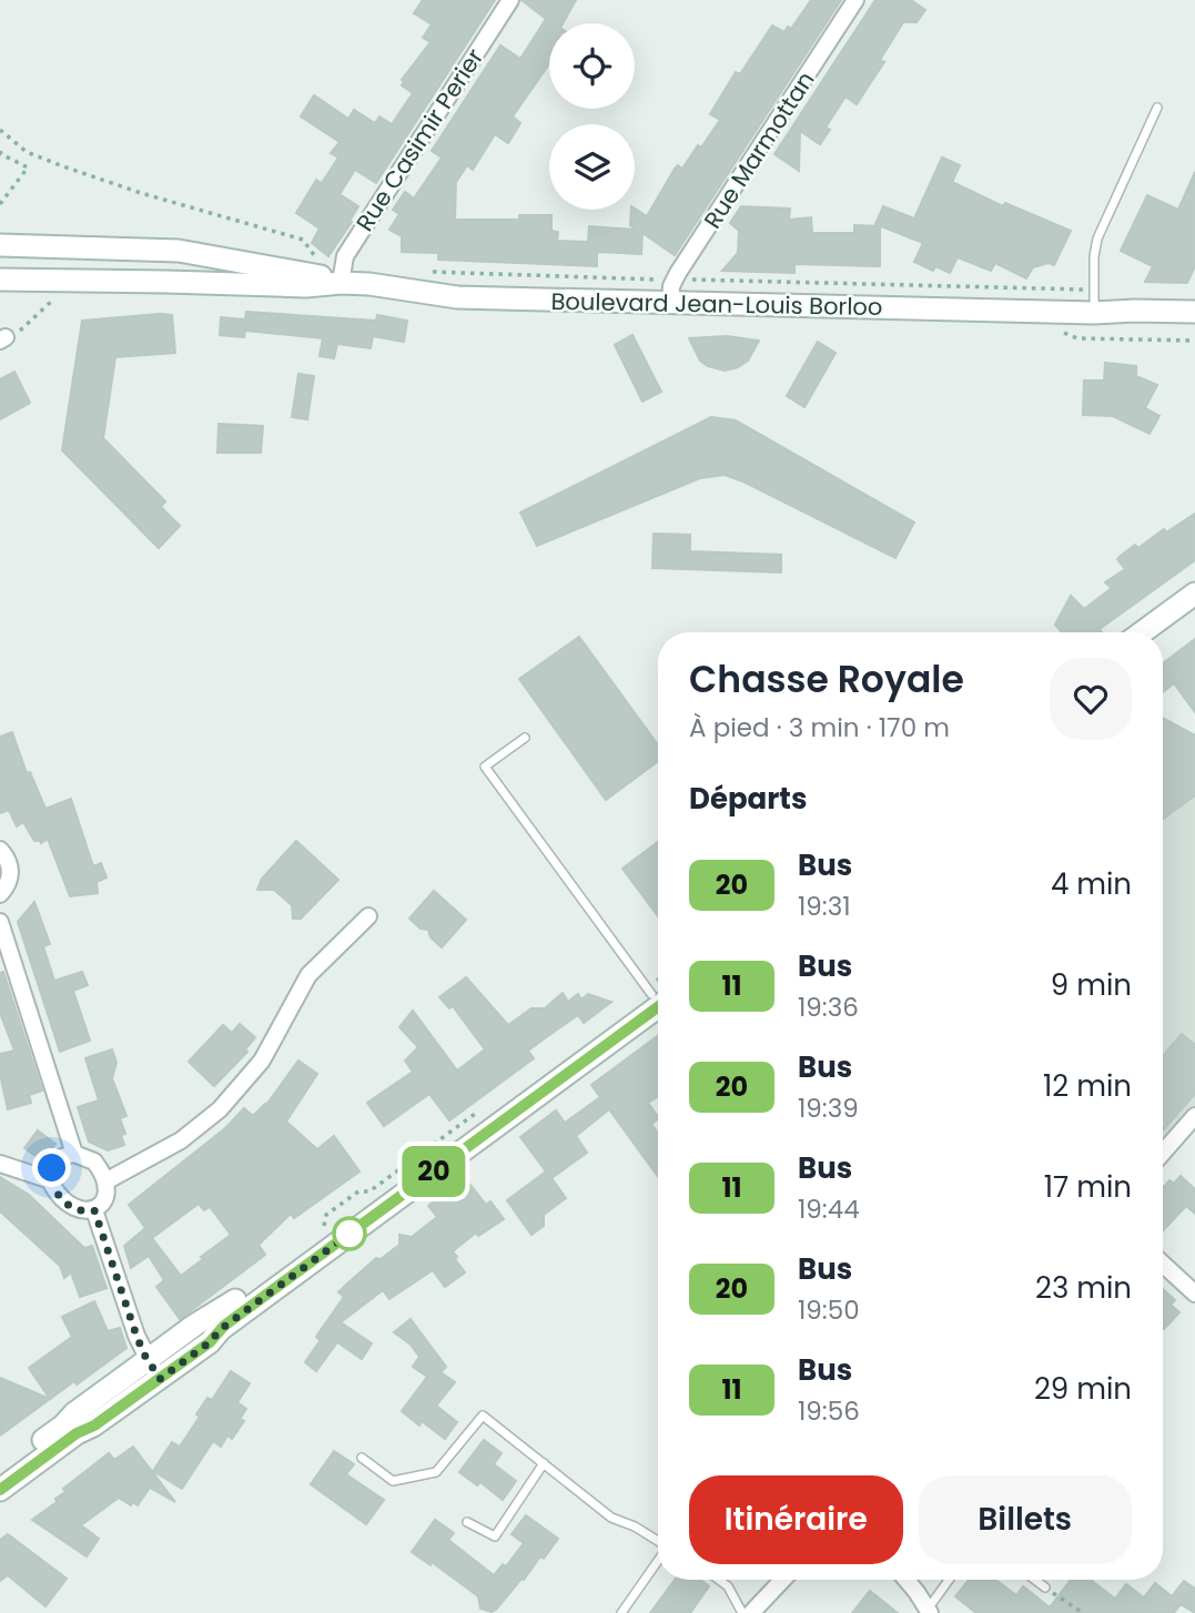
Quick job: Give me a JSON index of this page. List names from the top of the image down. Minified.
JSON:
{"streets":{"main road":["Boulevard Jean-Louis Borloo"],"street":["Rue Casimir Perier","Rue Marmottan"]},"crossings":[["Rue Casimir Perier","Boulevard Jean-Louis Borloo"],["Rue Marmottan","Boulevard Jean-Louis Borloo"]],"lines":["bus line 20"],"page":{"on_map":"20","heading":[["Chasse Royale","À pied · 3 min · 170 m"],"Départs"],"list":[{"mark":"20","name":"Bus","note":"19:31","value":"4 min"},{"mark":"11","name":"Bus","note":"19:36","value":"9 min"},{"mark":"20","name":"Bus","note":"19:39","value":"12 min"},{"mark":"11","name":"Bus","note":"19:44","value":"17 min"},{"mark":"20","name":"Bus","note":"19:50","value":"23 min"},{"mark":"11","name":"Bus","note":"19:56","value":"29 min"}],"buttons":["Itinéraire","Billets"]}}
